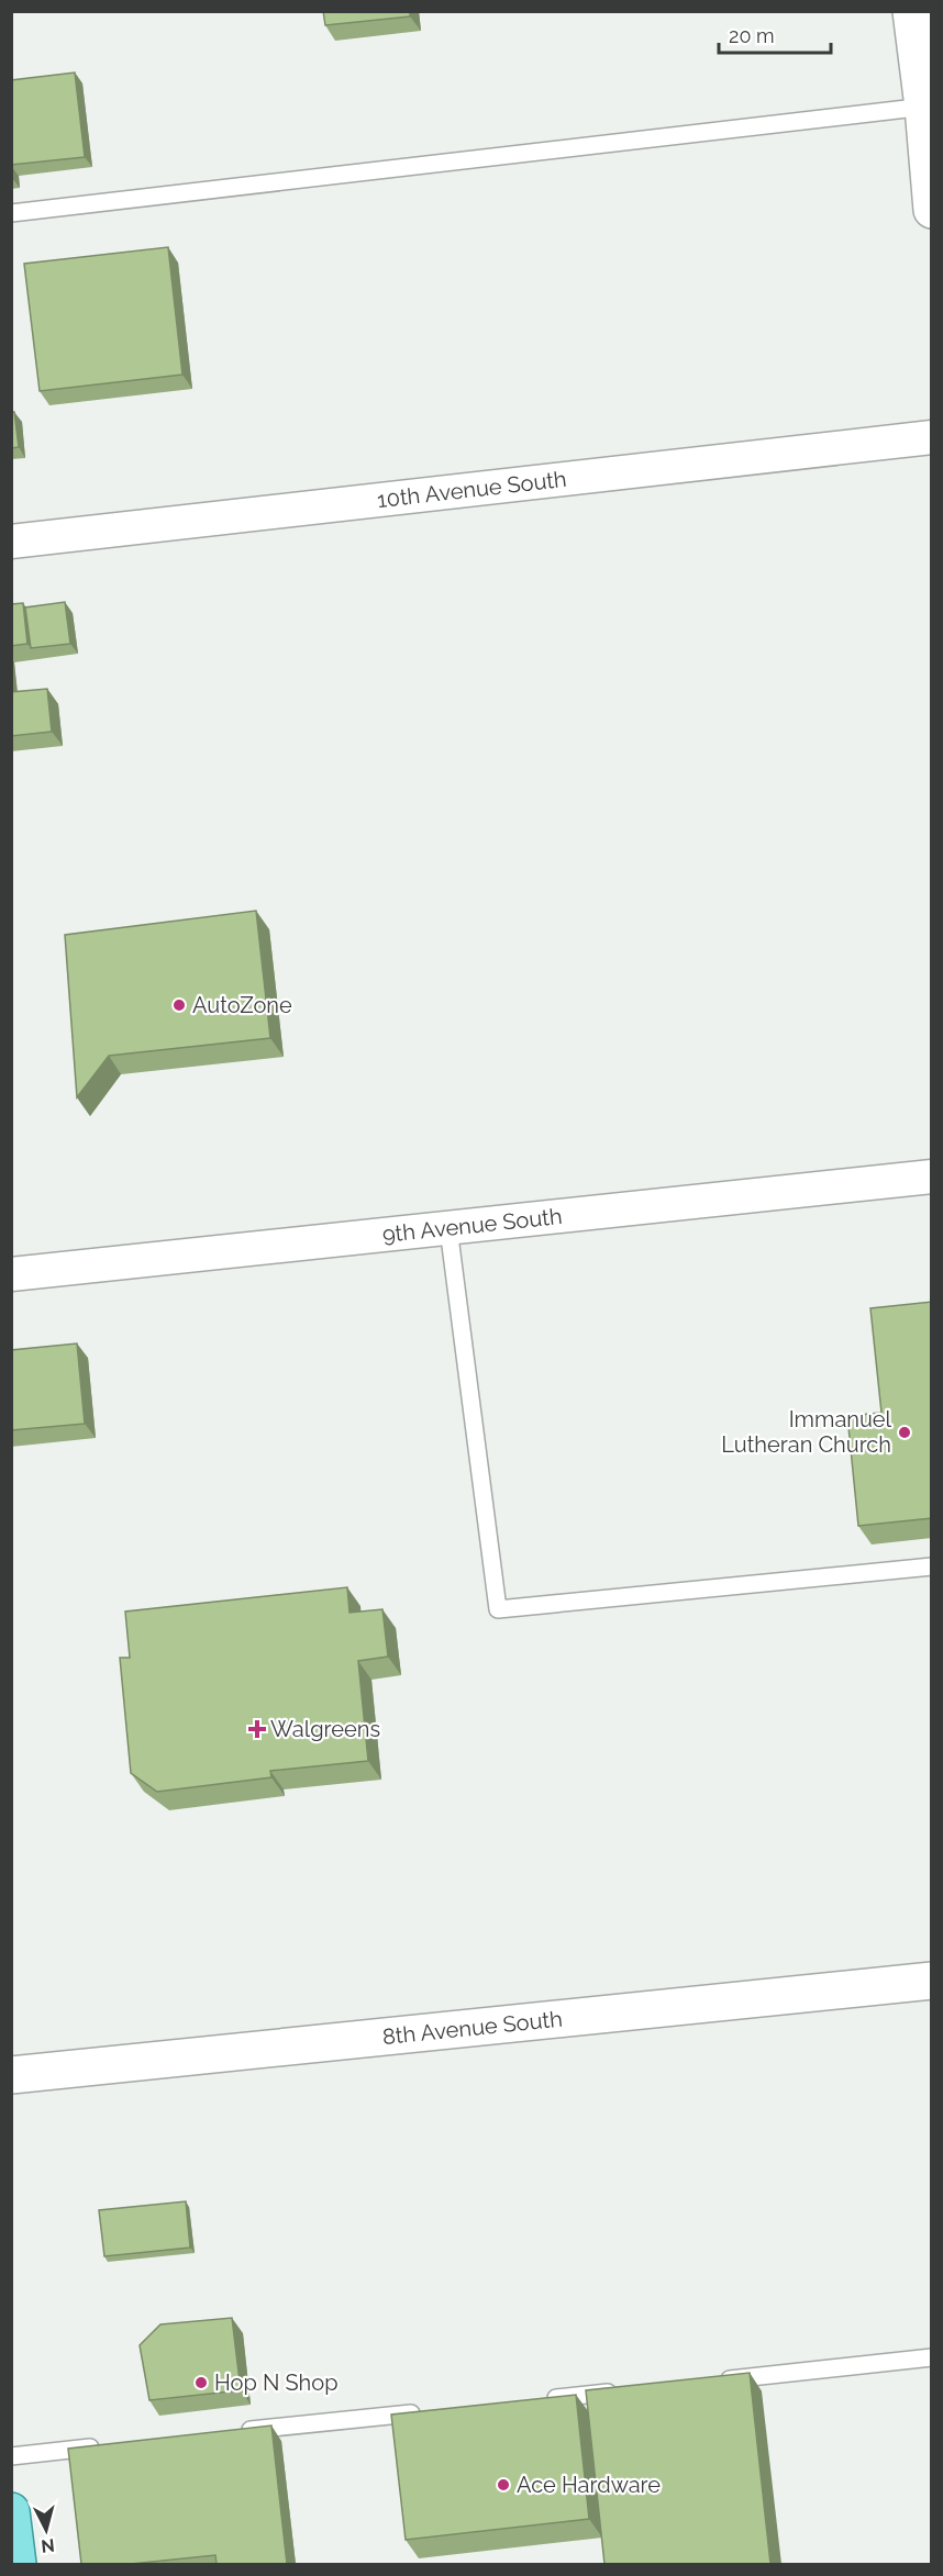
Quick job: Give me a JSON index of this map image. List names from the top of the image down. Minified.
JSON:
{"streets":{"street":["10th Avenue South","9th Avenue South","8th Avenue South"]},"places":{"other":["AutoZone","Immanuel Lutheran Church","Hop N Shop","Ace Hardware"],"health":["Walgreens"]},"scale_bar":"20 m","north":"bottom"}
